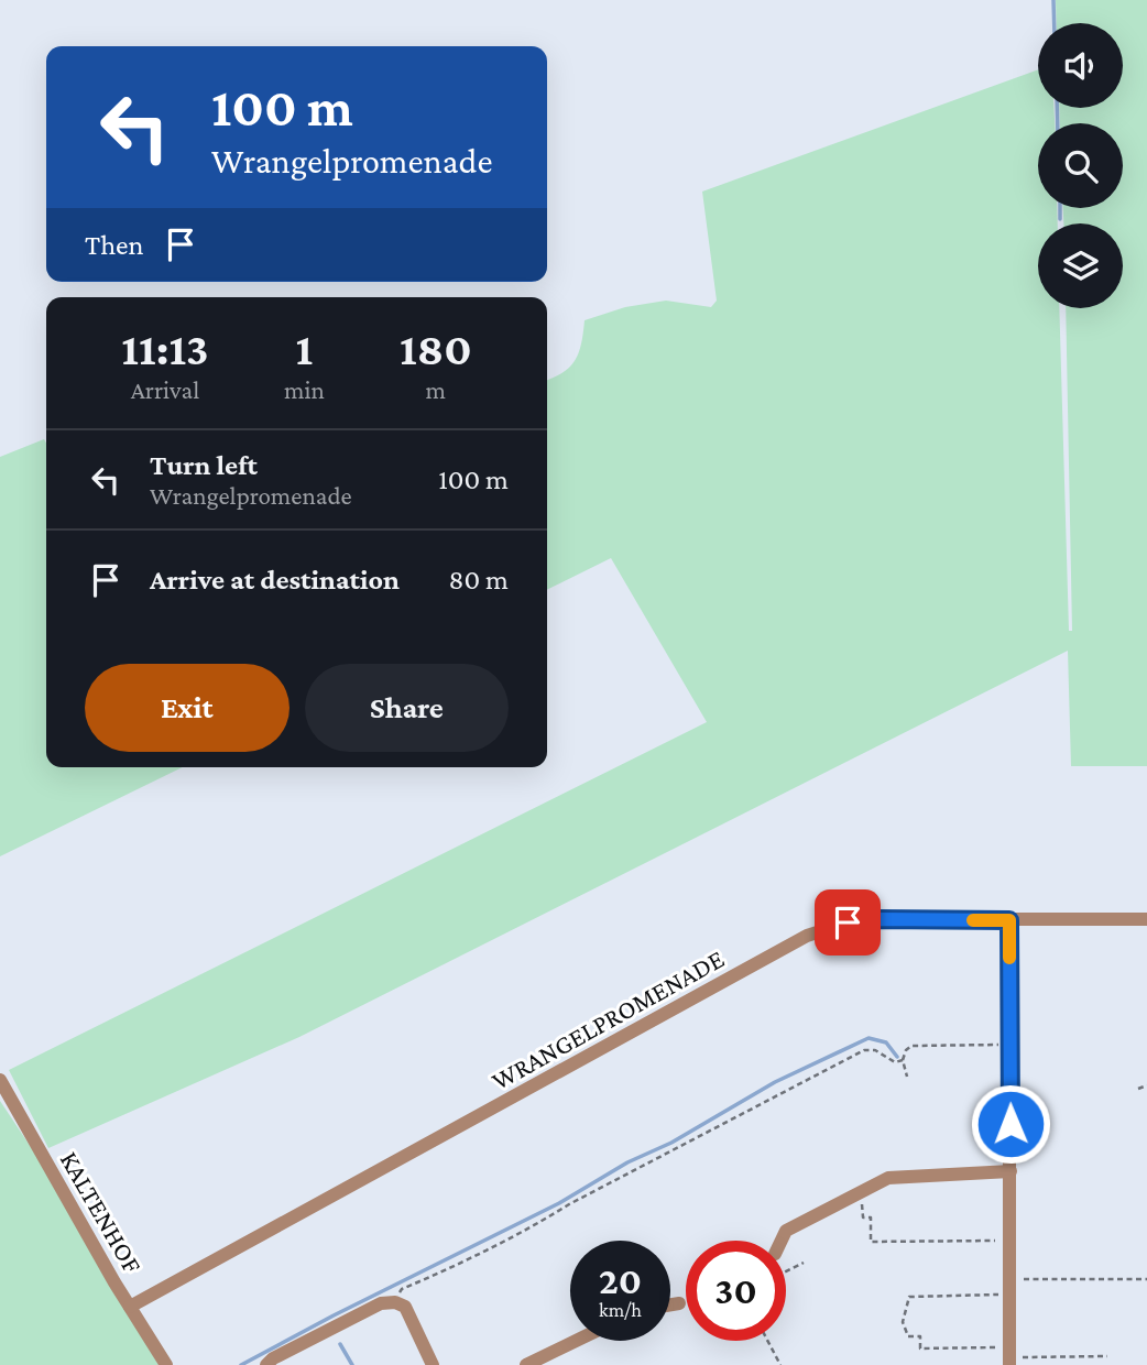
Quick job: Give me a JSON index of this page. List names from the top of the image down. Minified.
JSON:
{"streets":{"street":["WRANGELPROMENADE","KALTENHOF"]},"crossings":[["WRANGELPROMENADE","KALTENHOF"]],"page":{"turn":["100 m","Wrangelpromenade"],"then":"Then","eta":["11:13","Arrival","1","min","180","m"],"list":[{"name":"Turn left","note":"Wrangelpromenade","value":"100 m"},{"name":"Arrive at destination","value":"80 m"}],"buttons":["Exit","Share"],"speed":"20 km/h","limit":"30"}}
